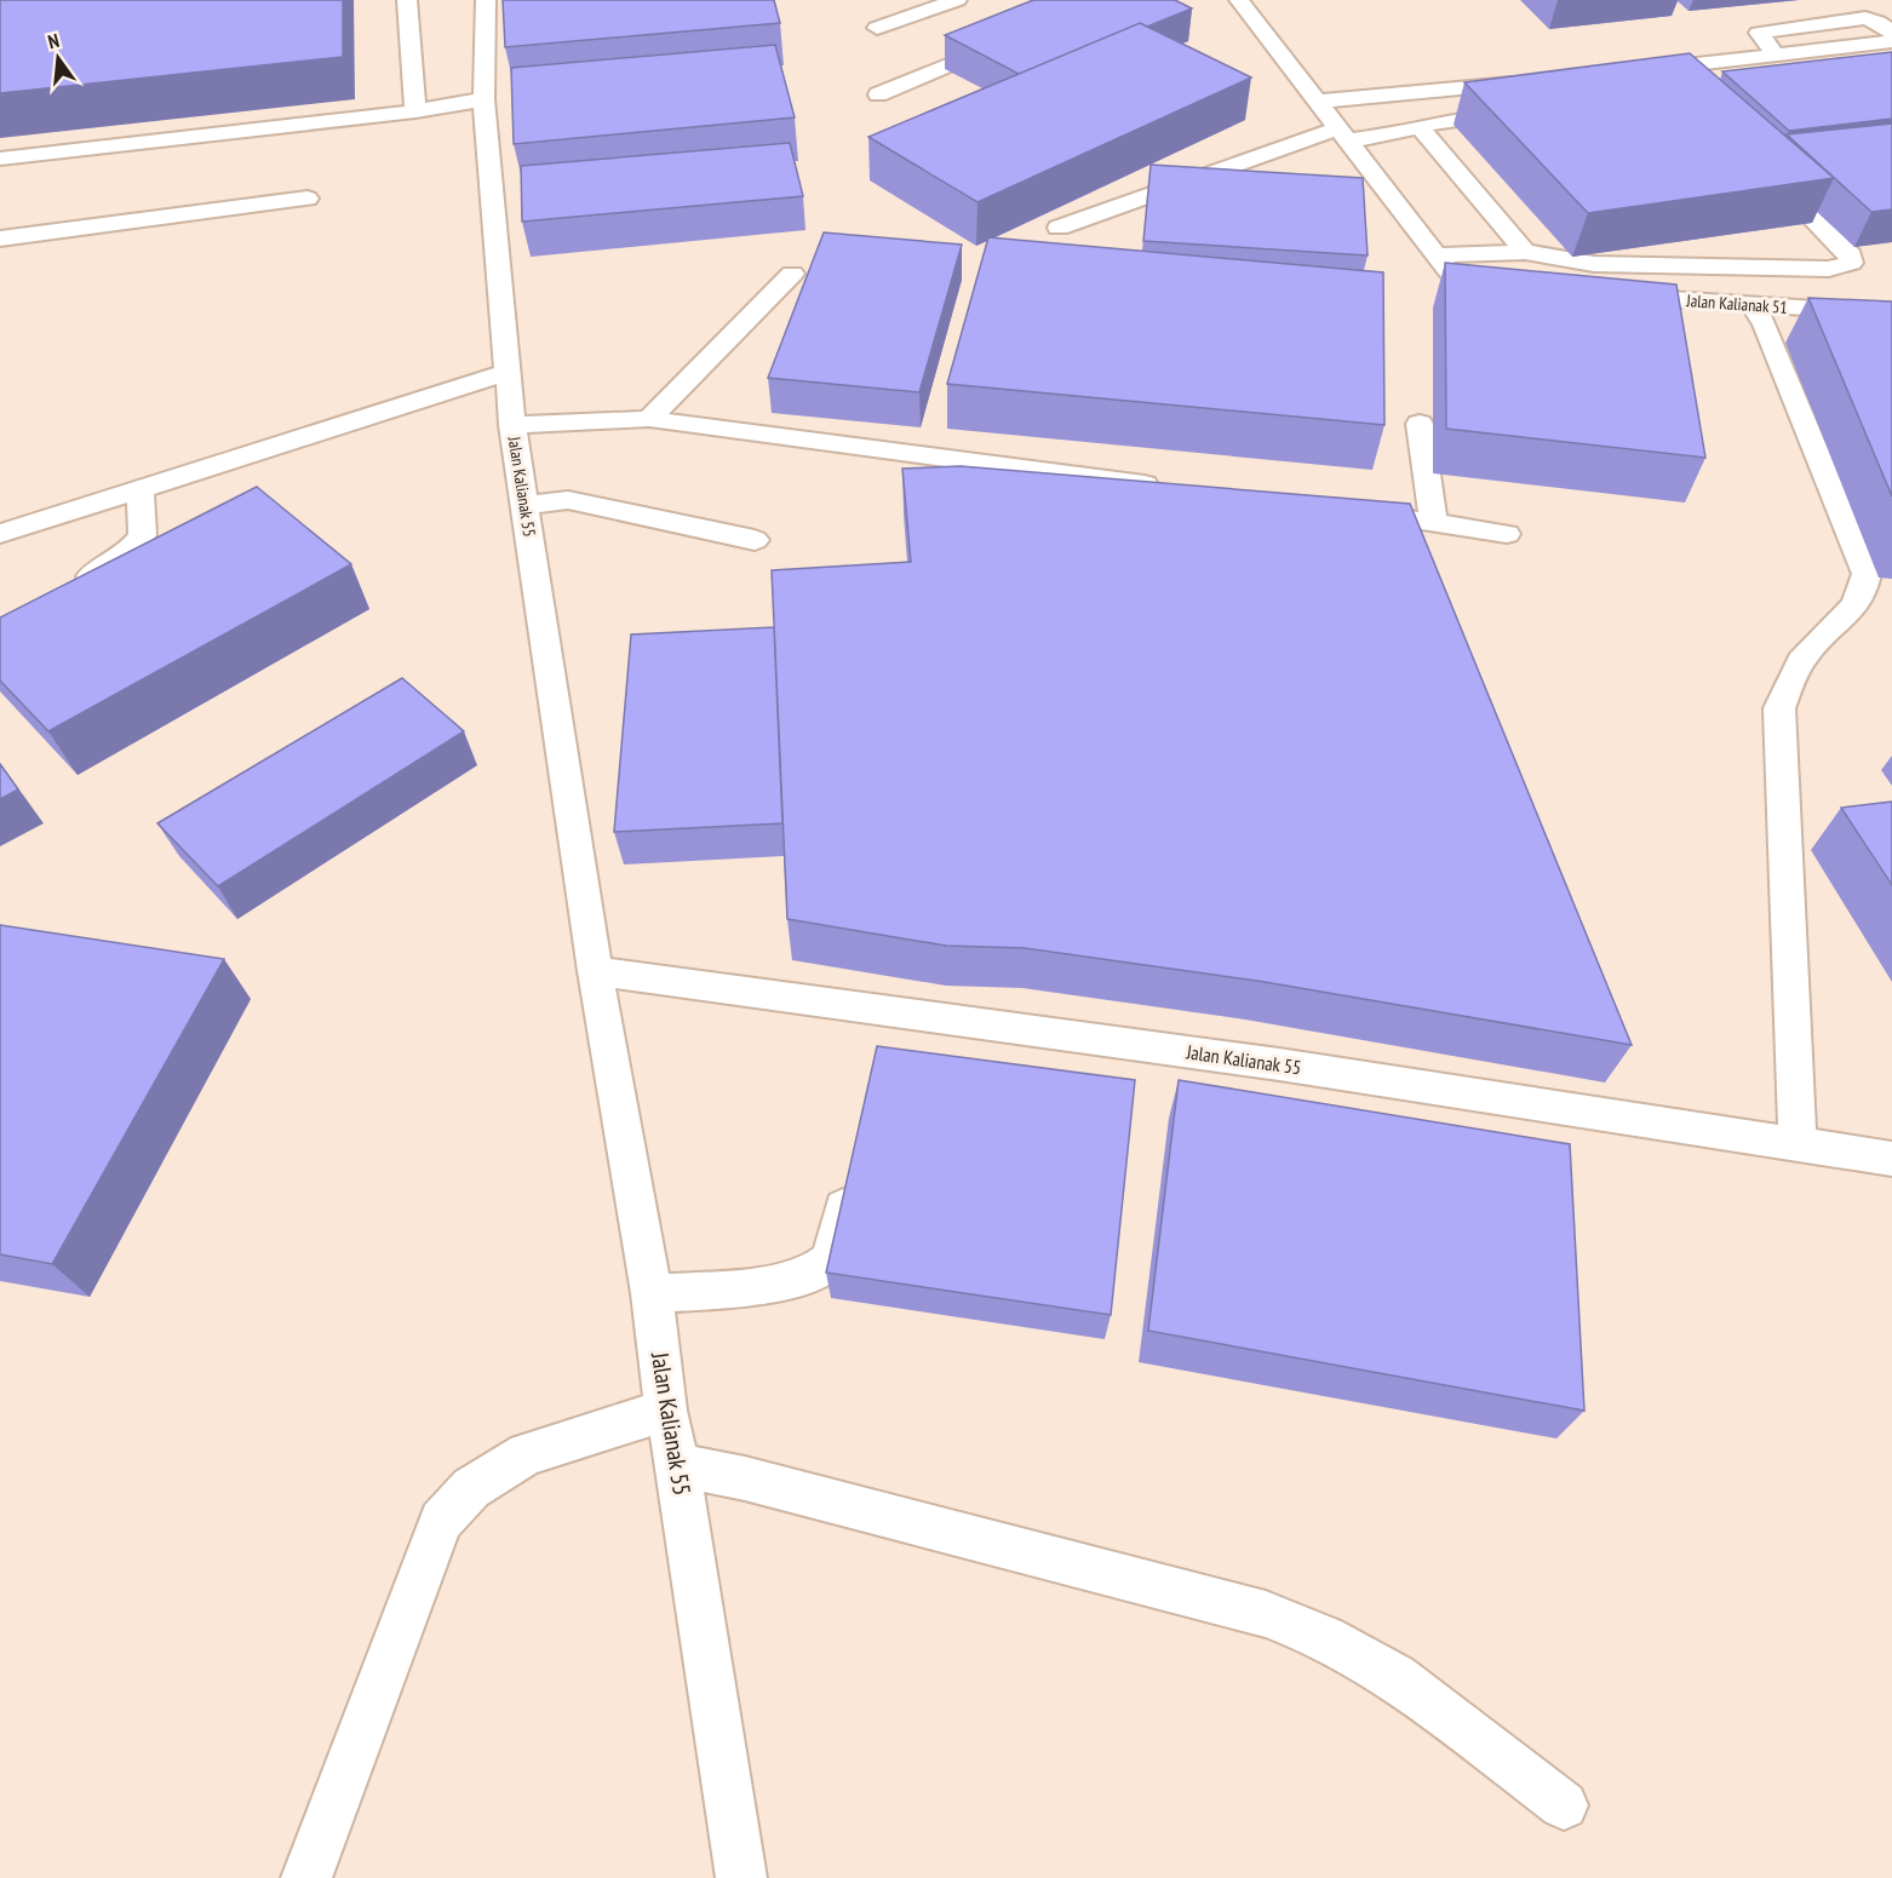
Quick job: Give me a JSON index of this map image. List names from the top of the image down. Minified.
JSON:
{"streets":{"lane":["Jalan Kalianak 51","Jalan Kalianak 55"]},"north":"top"}
